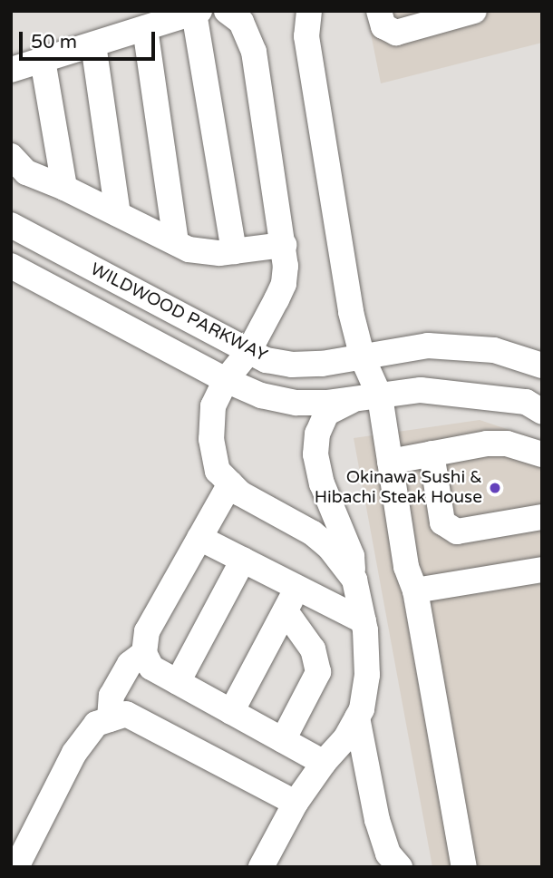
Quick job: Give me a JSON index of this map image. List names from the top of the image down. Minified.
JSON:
{"streets":{"street":["WILDWOOD PARKWAY"]},"places":["Okinawa Sushi & Hibachi Steak House"],"scale_bar":"50 m"}
